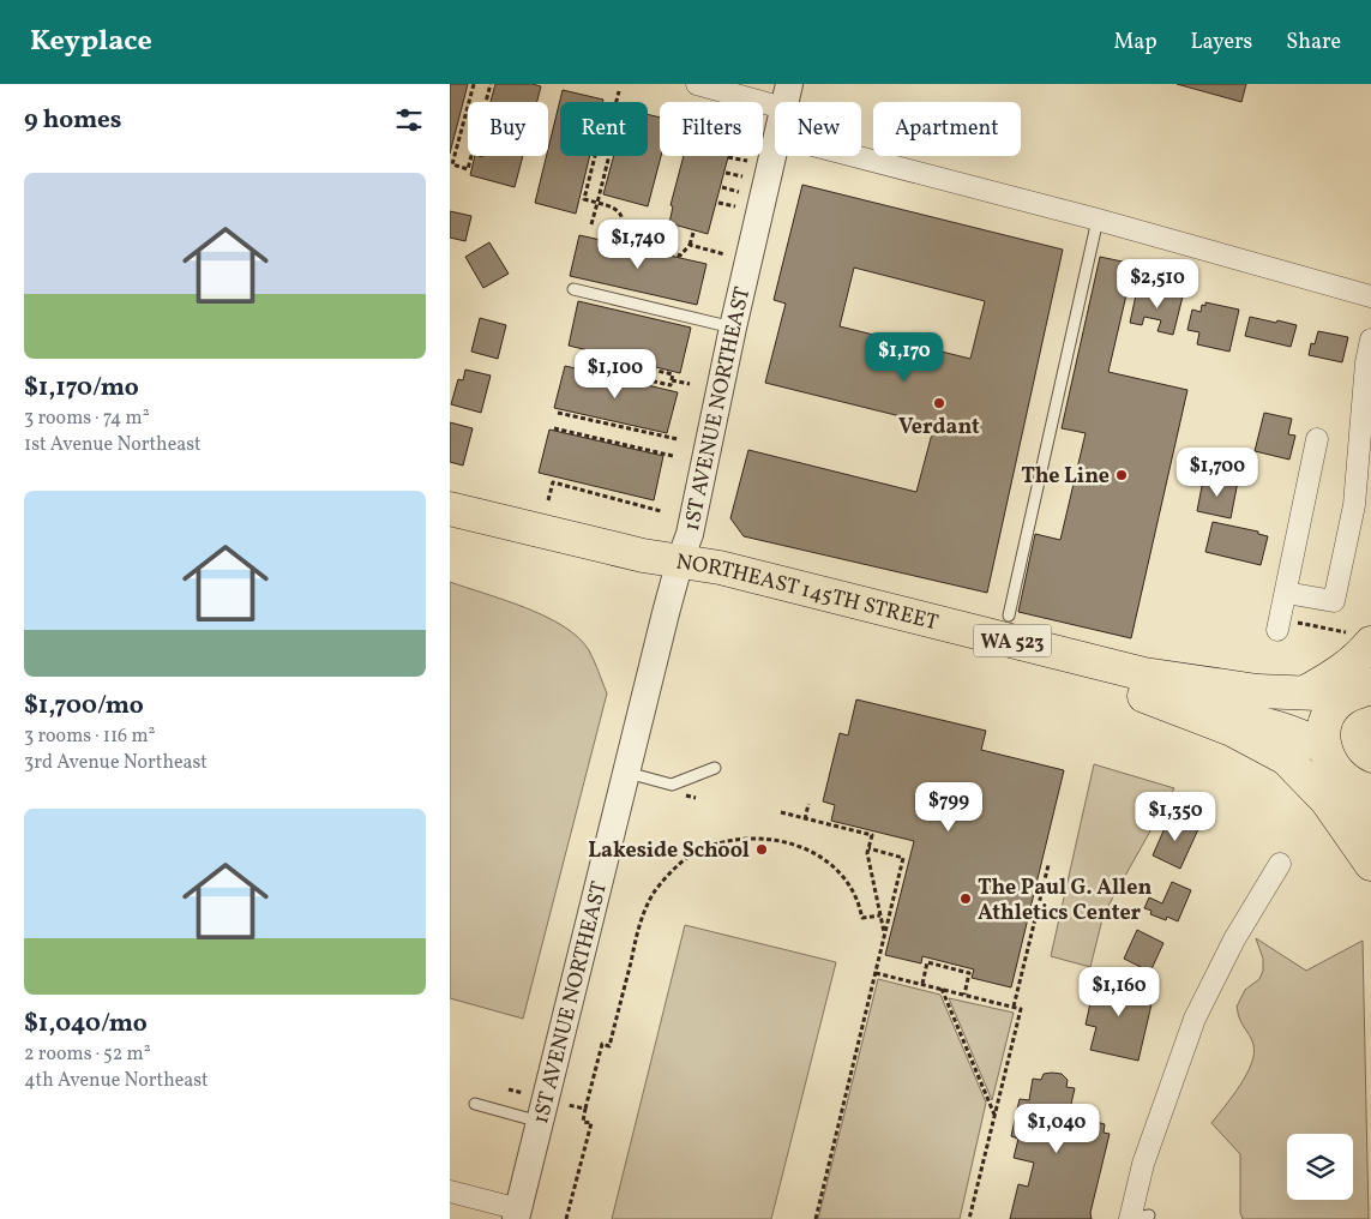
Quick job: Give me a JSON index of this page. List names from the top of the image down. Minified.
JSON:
{"streets":{"main road":["NORTHEAST 145TH STREET","WA 523"],"street":["1ST AVENUE NORTHEAST"]},"crossings":[["1ST AVENUE NORTHEAST","NORTHEAST 145TH STREET"],["1ST AVENUE NORTHEAST","WA 523"],["NORTHEAST 145TH STREET","WA 523"]],"places":["Verdant","The Line","Lakeside School","The Paul G. Allen Athletics Center"],"page":{"header":"Keyplace","nav":["Map","Layers","Share"],"heading":"9 homes","chip":["Buy","Rent","Filters","New","Apartment"],"list":[{"name":"$1,170/mo","note":"3 rooms · 74 m² · 1st Avenue Northeast"},{"name":"$1,700/mo","note":"3 rooms · 116 m² · 3rd Avenue Northeast"},{"name":"$1,040/mo","note":"2 rooms · 52 m² · 4th Avenue Northeast"}],"price":["$1,740","$2,510","$1,170","$1,100","$1,700","$799","$1,350","$1,160","$1,040"]}}
